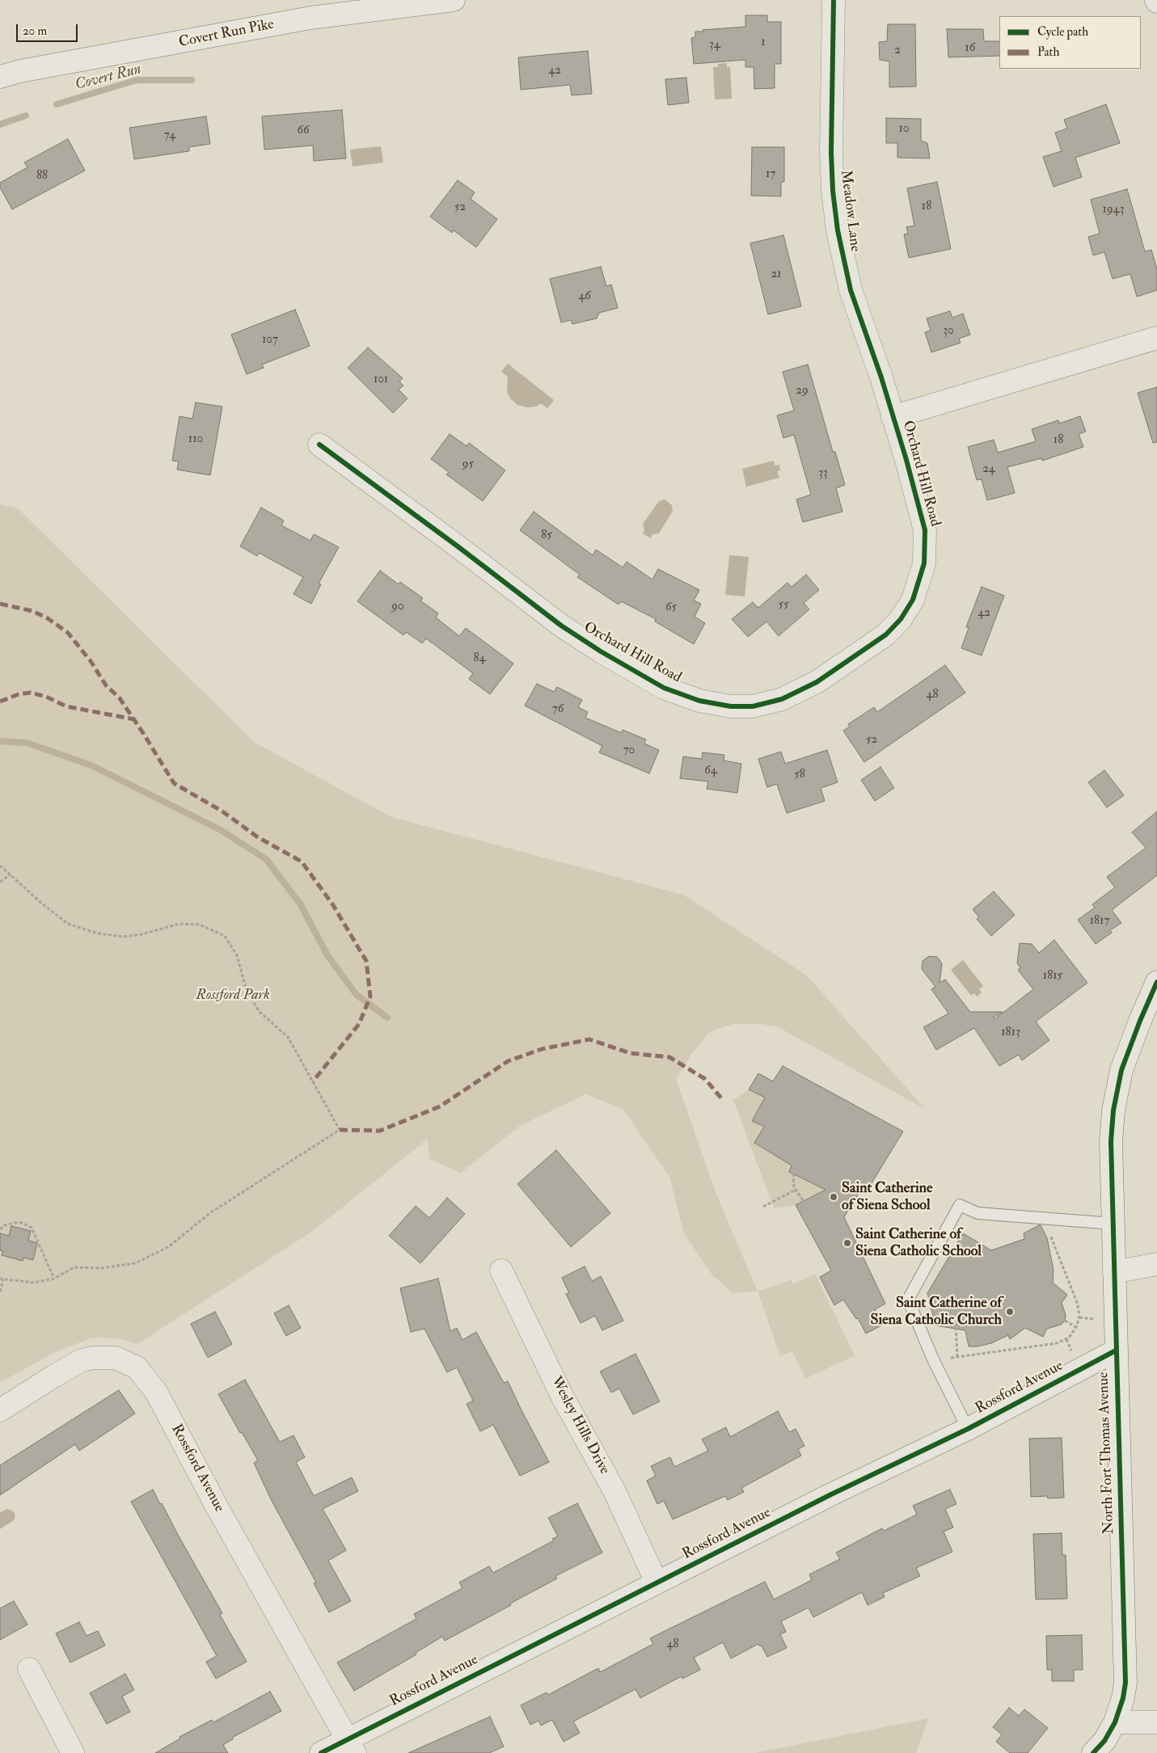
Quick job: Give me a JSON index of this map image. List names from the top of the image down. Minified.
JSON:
{"streets":{"street":["Covert Run Pike","Meadow Lane","Orchard Hill Road","Rossford Avenue","Wesley Hills Drive","North Fort Thomas Avenue"]},"crossings":[["Meadow Lane","Orchard Hill Road"],["Rossford Avenue","Wesley Hills Drive"],["Rossford Avenue","North Fort Thomas Avenue"]],"water":["Covert Run"],"parks":["Rossford Park"],"places":["Saint Catherine of Siena School","Saint Catherine of Siena Catholic School","Saint Catherine of Siena Catholic Church"],"house_numbers":["1","34","16","2","42","10","66","74","17","88","18","52","1943","21","46","30","107","101","29","110","18","95","24","33","85","55","90","65","42","84","48","76","52","70","64","58","1817","1815","1813","48"],"legend":["Cycle path","Path"],"scale_bar":"20 m"}
